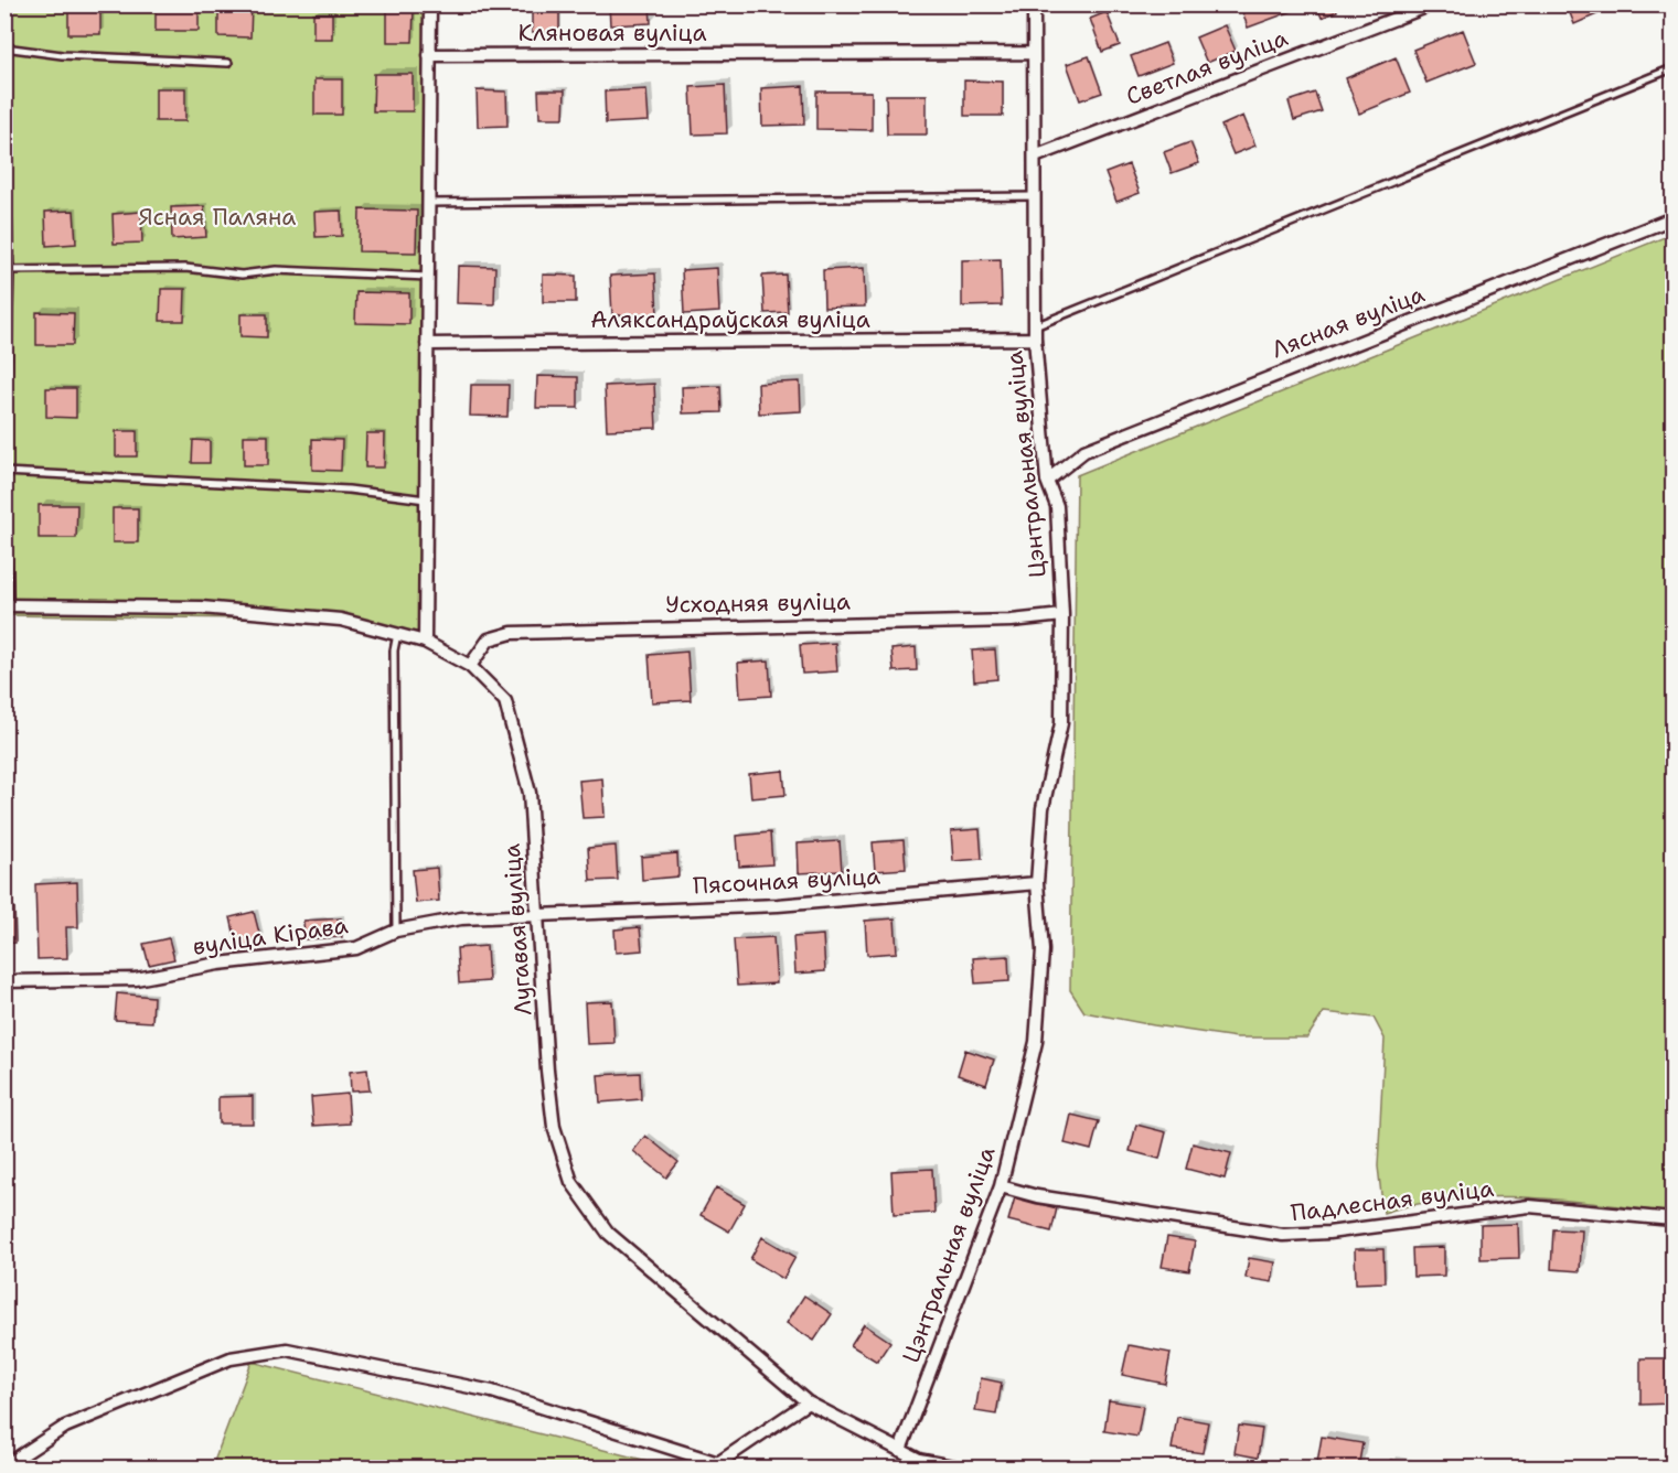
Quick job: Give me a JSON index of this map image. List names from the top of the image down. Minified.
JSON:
{"streets":{"street":["Кляновая вуліца","Светлая вуліца","Аляксандраўская вуліца","Лясная вуліца","Цэнтральная вуліца","Усходняя вуліца","Пясочная вуліца","Лугавая вуліца","вуліца Кірава","Падлесная вуліца"]},"crossings":[["Кляновая вуліца","Цэнтральная вуліца"],["Светлая вуліца","Цэнтральная вуліца"],["Аляксандраўская вуліца","Цэнтральная вуліца"],["Лясная вуліца","Цэнтральная вуліца"],["Цэнтральная вуліца","Усходняя вуліца"],["Цэнтральная вуліца","Пясочная вуліца"],["Цэнтральная вуліца","Лугавая вуліца"],["Цэнтральная вуліца","Падлесная вуліца"],["Усходняя вуліца","Лугавая вуліца"],["Пясочная вуліца","Лугавая вуліца"],["Пясочная вуліца","вуліца Кірава"],["Лугавая вуліца","вуліца Кірава"]],"parks":["Ясная Паляна"]}
